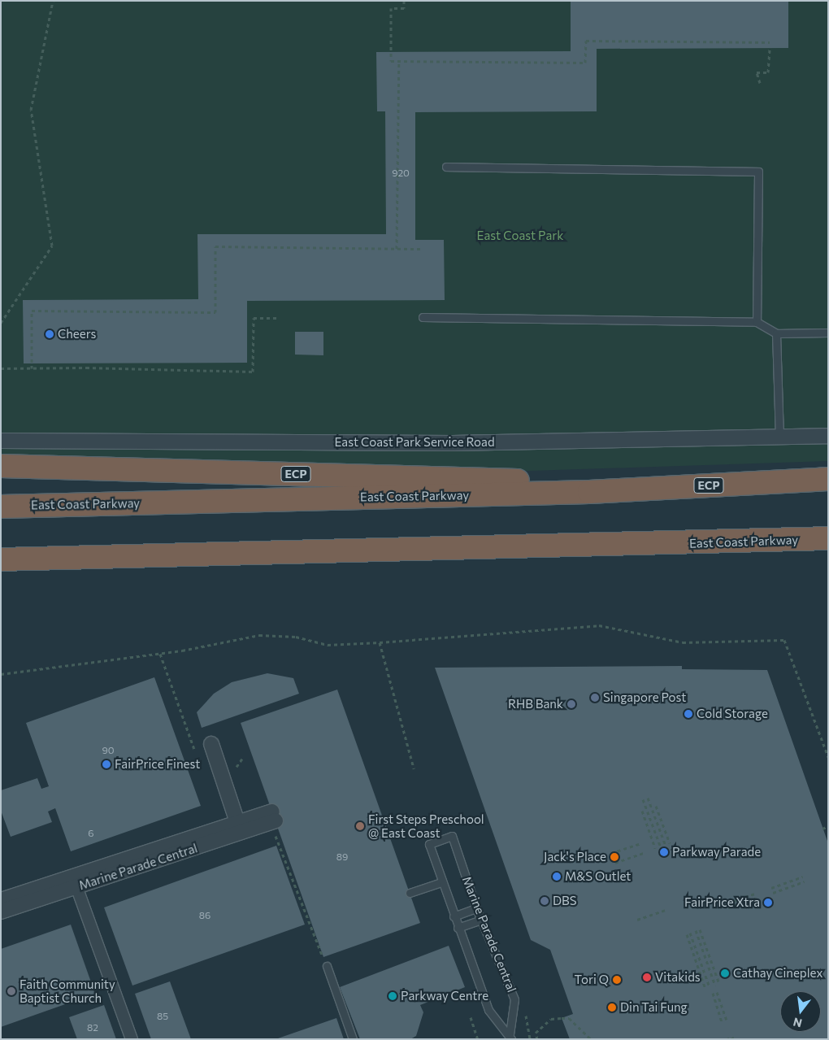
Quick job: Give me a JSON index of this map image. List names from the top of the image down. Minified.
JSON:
{"streets":{"highway":["ECP","East Coast Parkway"],"street":["East Coast Park Service Road","Marine Parade Central"]},"crossings":[["ECP","East Coast Parkway"]],"parks":["East Coast Park"],"places":["Cheers","Singapore Post","RHB Bank","Cold Storage","FairPrice Finest","First Steps Preschool @ East Coast","Parkway Parade","Jack's Place","M&S Outlet","DBS","FairPrice Xtra","Cathay Cineplex","Vitakids","Tori Q","Faith Community Baptist Church","Parkway Centre","Din Tai Fung"],"house_numbers":["920","90","6","89","86","85","82"],"north":"bottom"}
